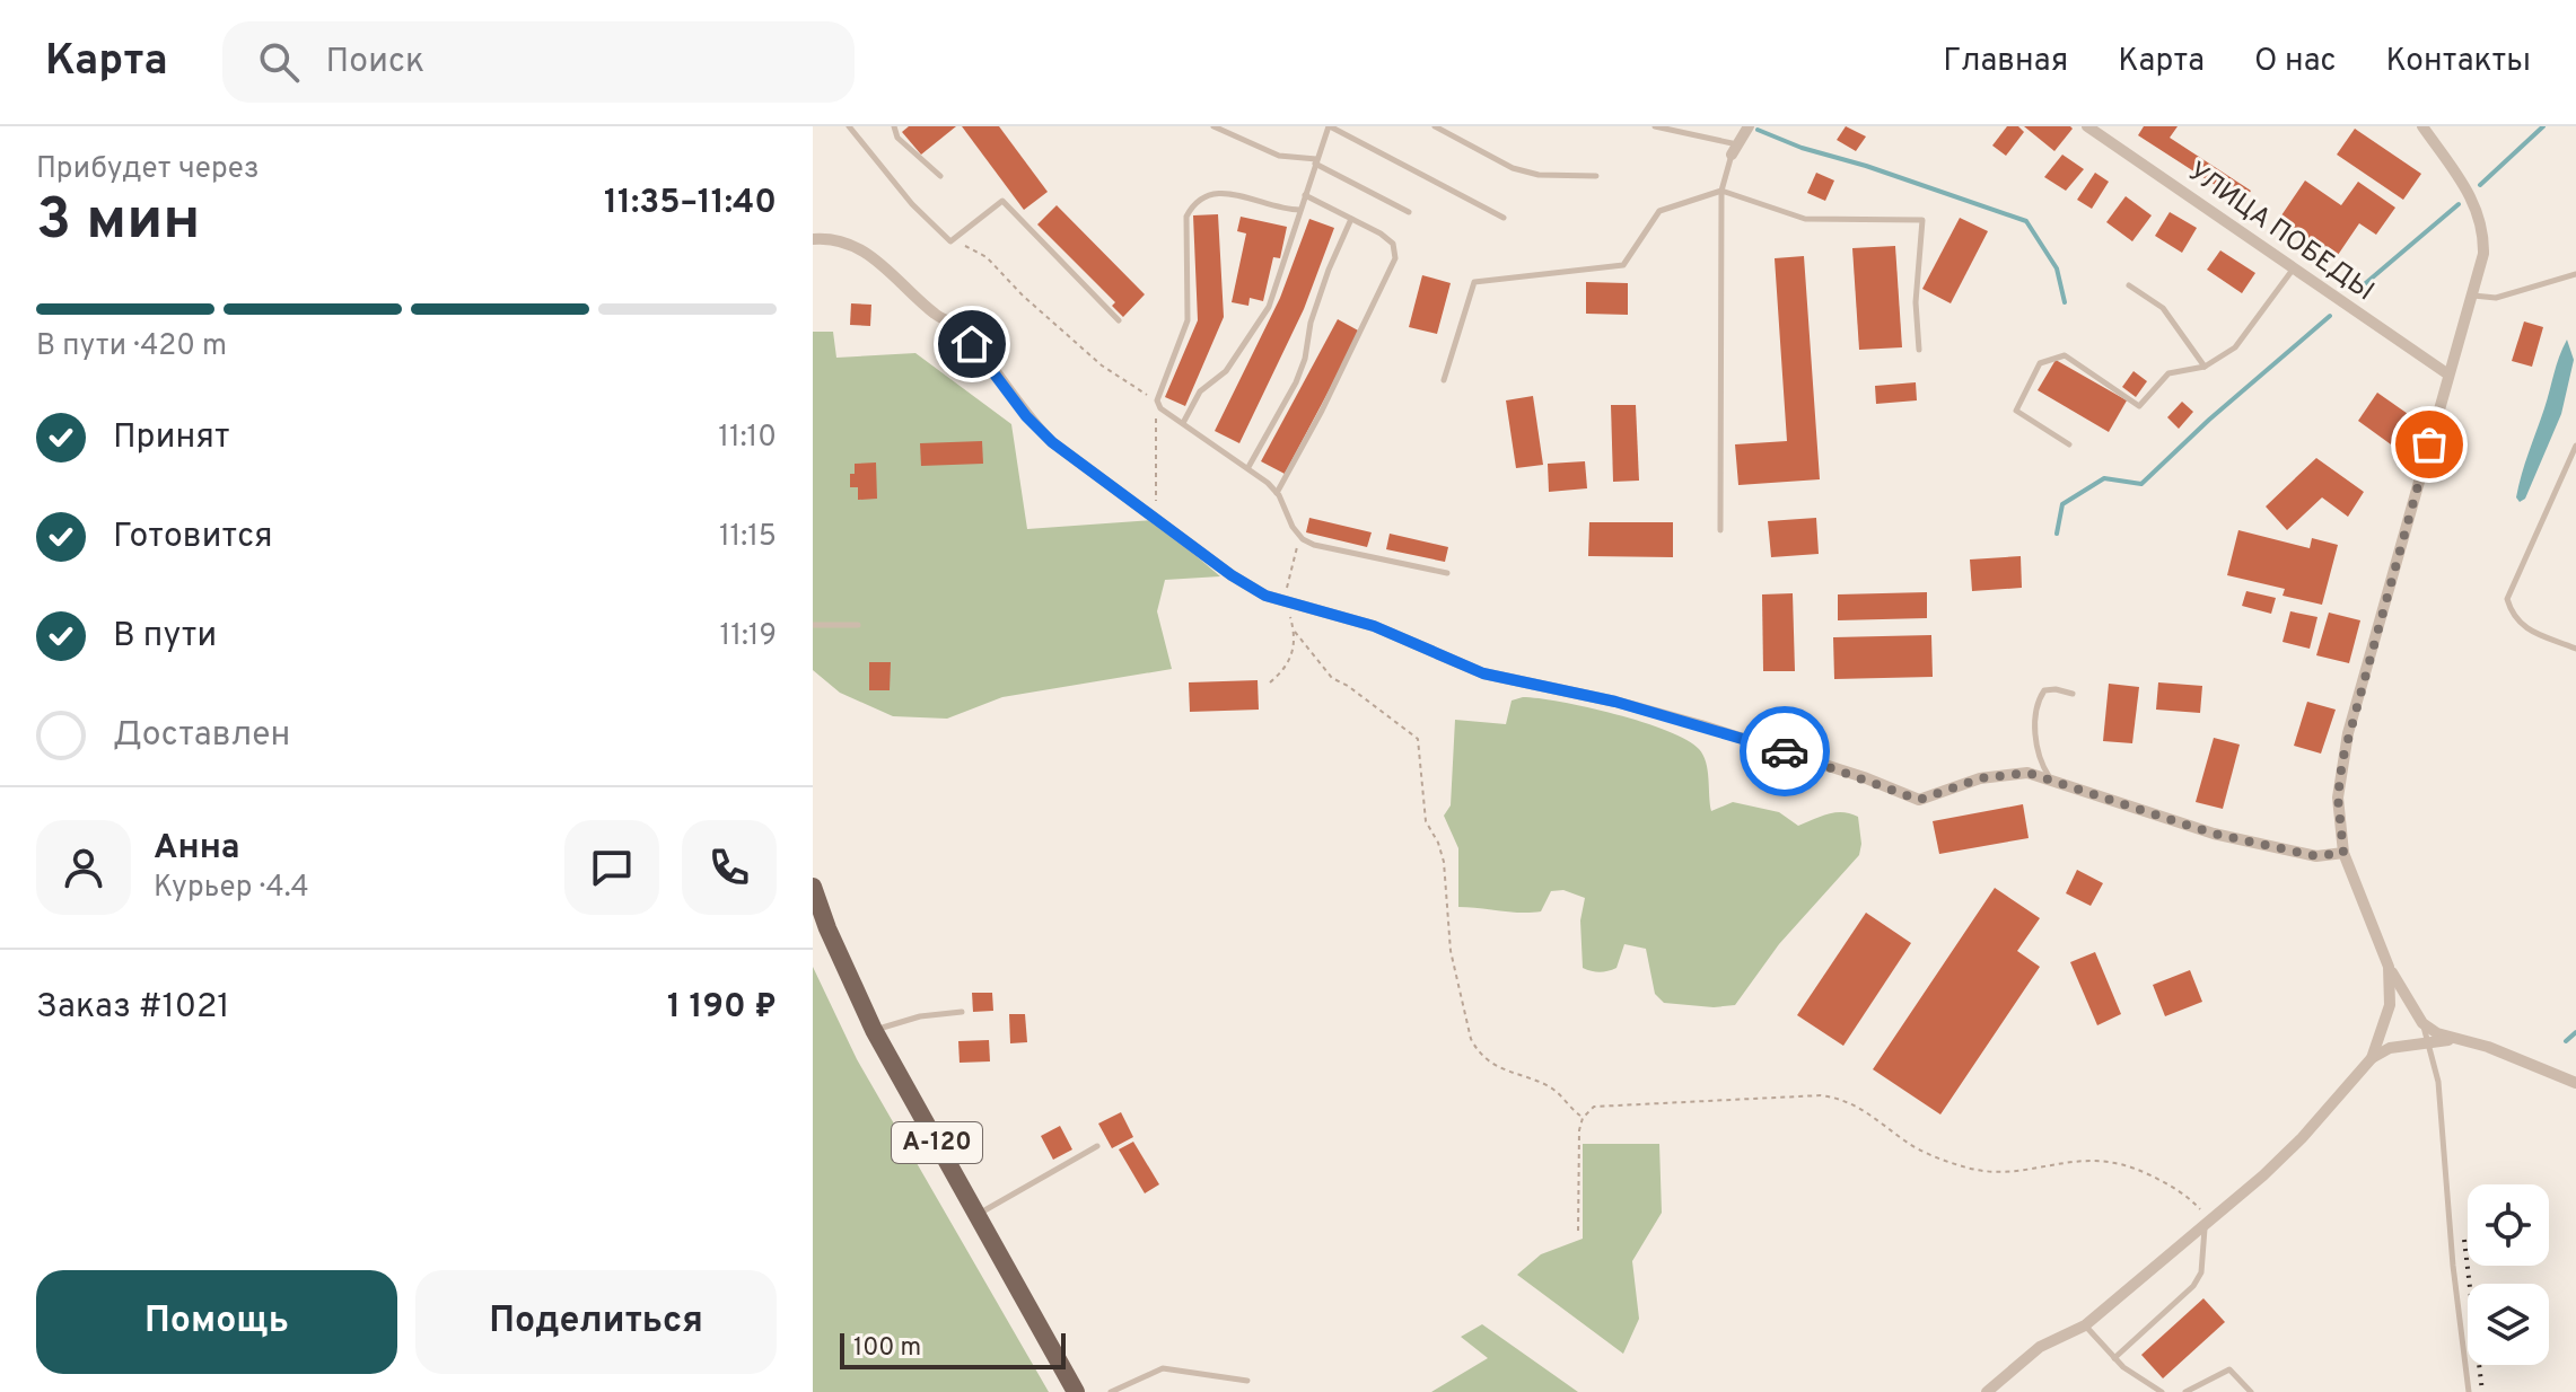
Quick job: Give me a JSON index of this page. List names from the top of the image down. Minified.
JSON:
{"streets":{"main road":["А-120"],"street":["УЛИЦА ПОБЕДЫ"]},"scale_bar":"100 m","page":{"header":"Карта","search":"Поиск","nav":["Главная","Карта","О нас","Контакты"],"heading":["3 мин","Прибудет через","11:35–11:40"],"panel":["Анна","Курьер · 4.4","Заказ #1021","1 190 ₽"],"bar":"В пути · 420 m","list":[["Принят","11:10"],["Готовится","11:15"],["В пути","11:19"],"Доставлен"],"buttons":["Помощь","Поделиться"],"scale":"100 m"}}
